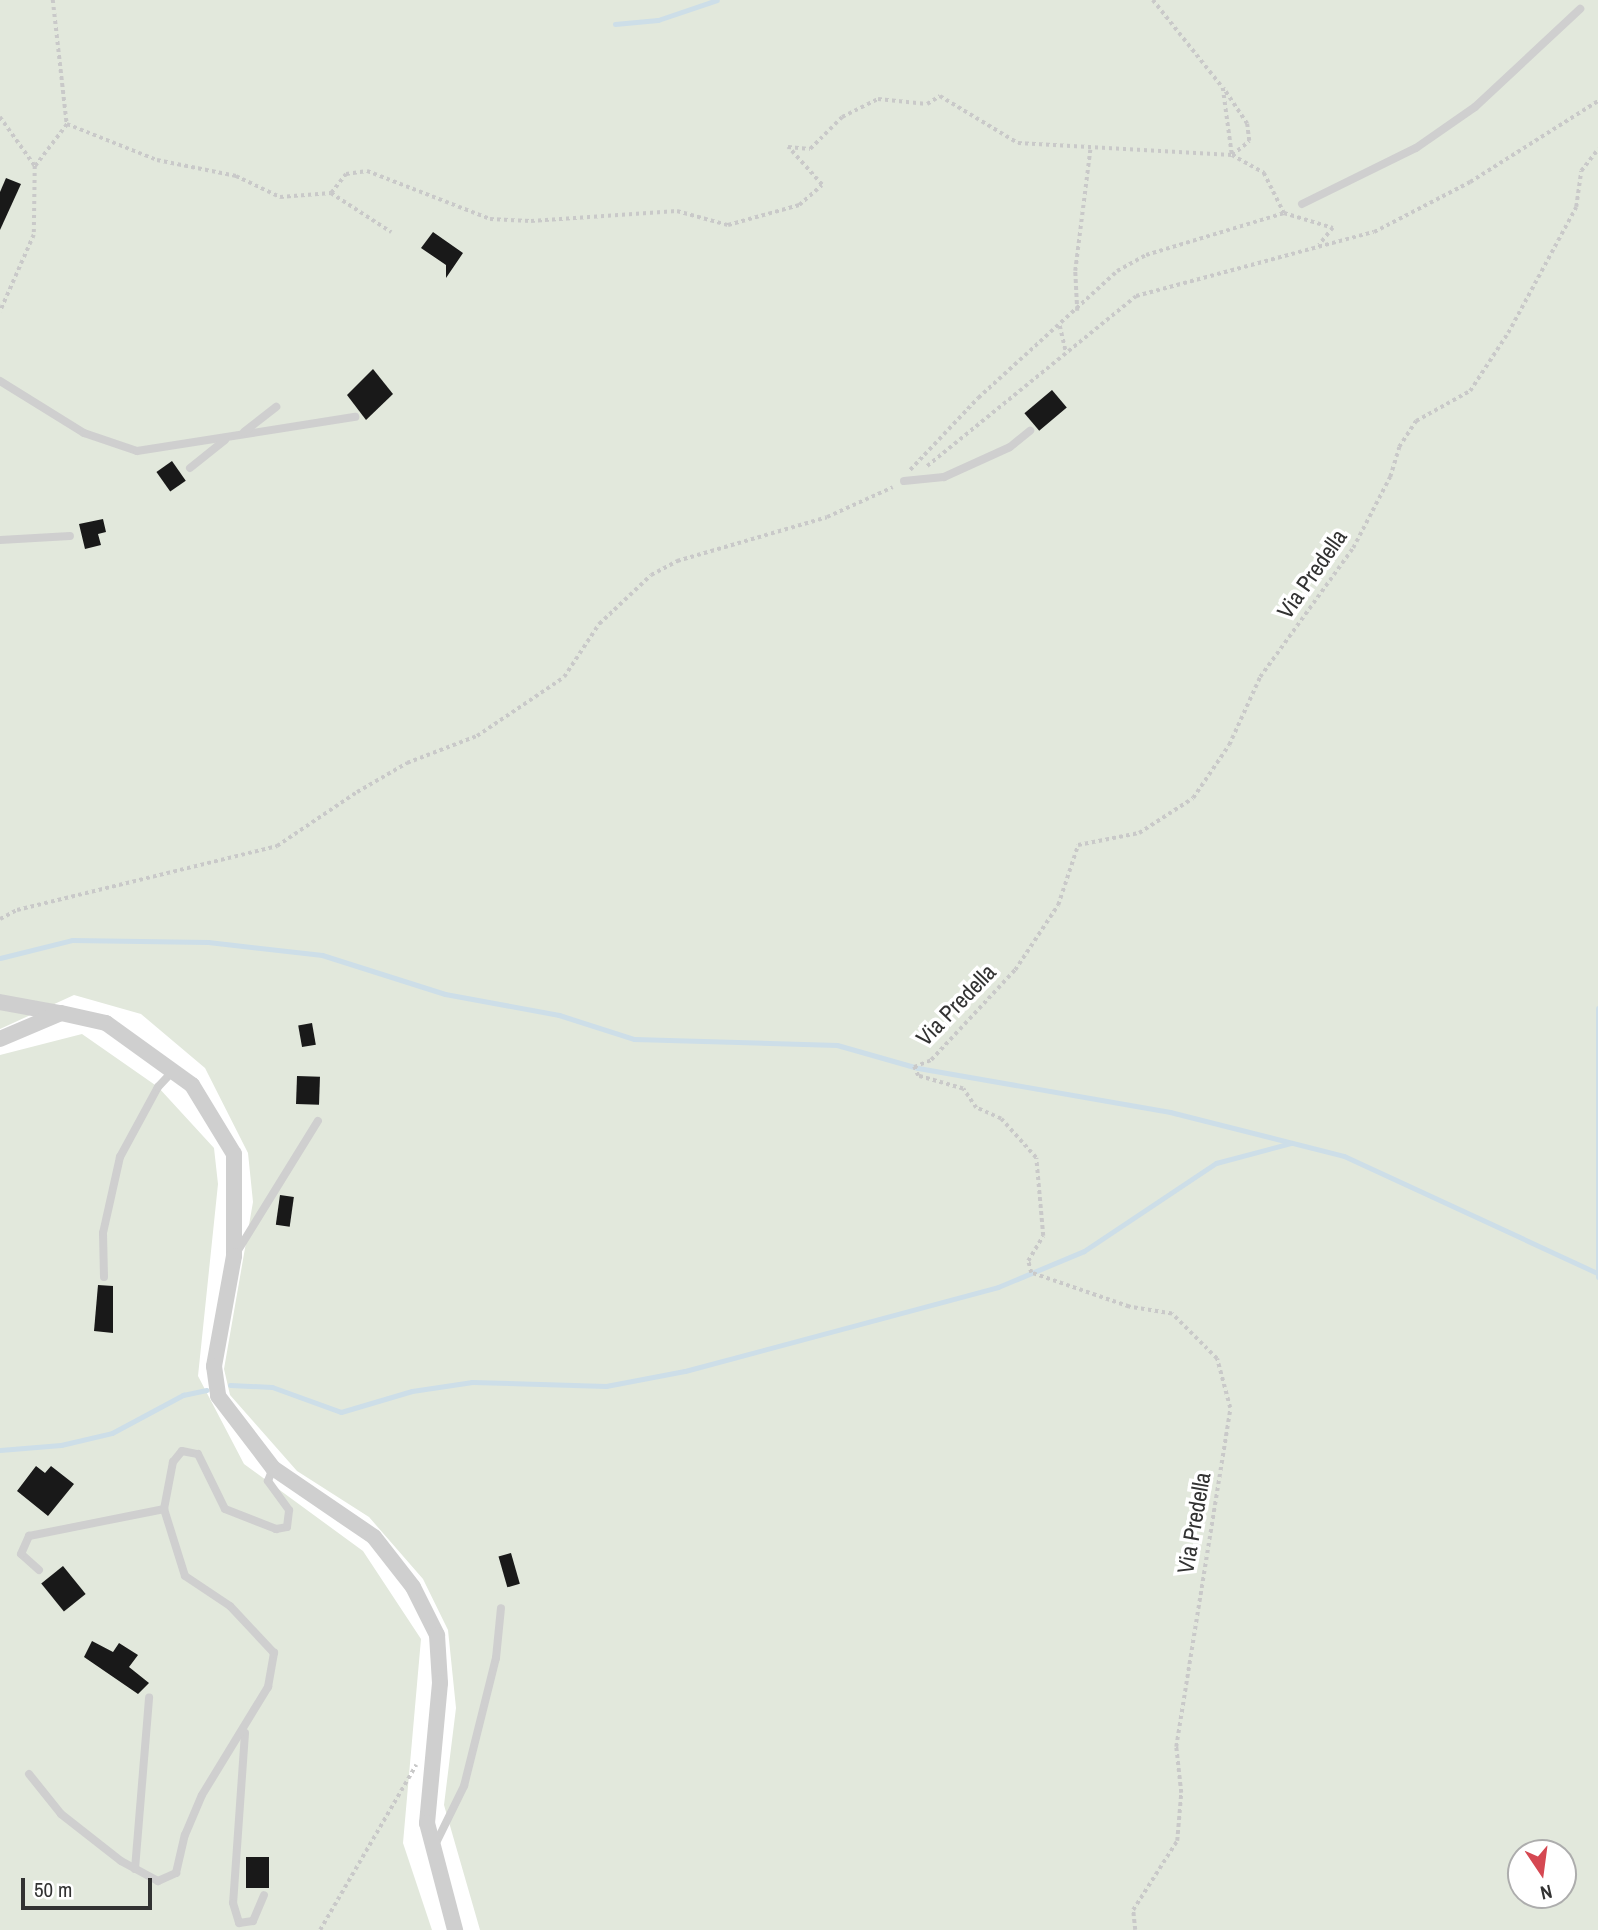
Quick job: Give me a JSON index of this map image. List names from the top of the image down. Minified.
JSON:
{"streets":{"path":["Via Predella"]},"scale_bar":"50 m","north":"bottom"}
